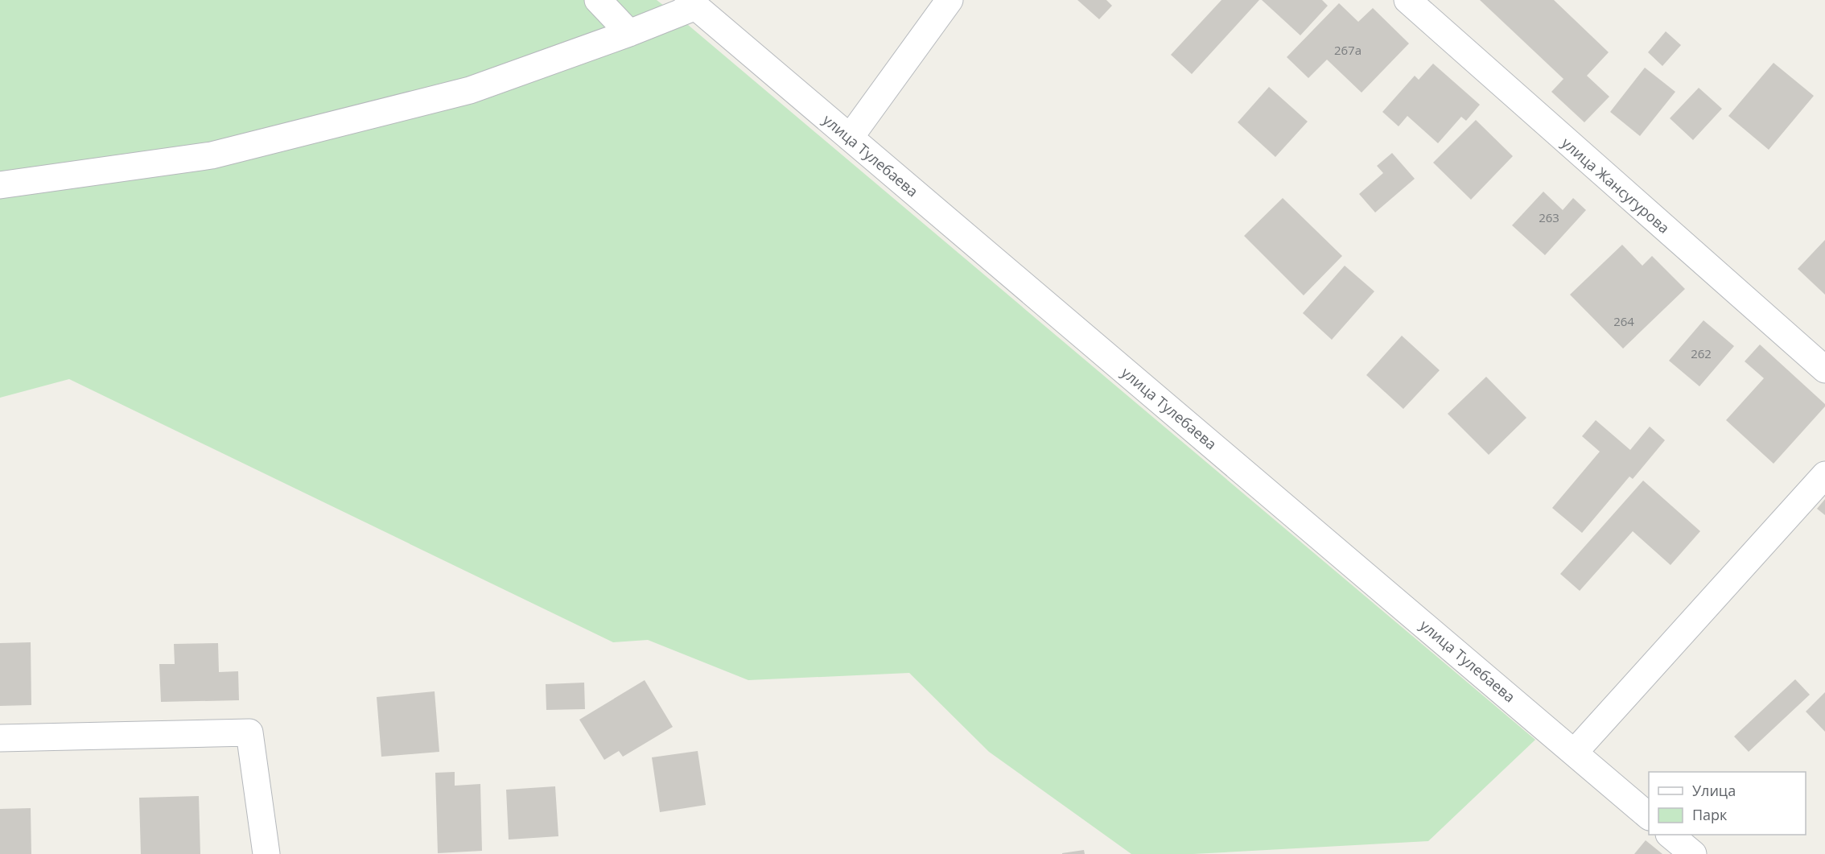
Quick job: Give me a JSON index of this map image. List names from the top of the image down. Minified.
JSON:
{"streets":{"street":["улица Тулебаева","улица Жансугурова"]},"house_numbers":["267а","263","264","262"],"legend":["Улица","Парк"]}
